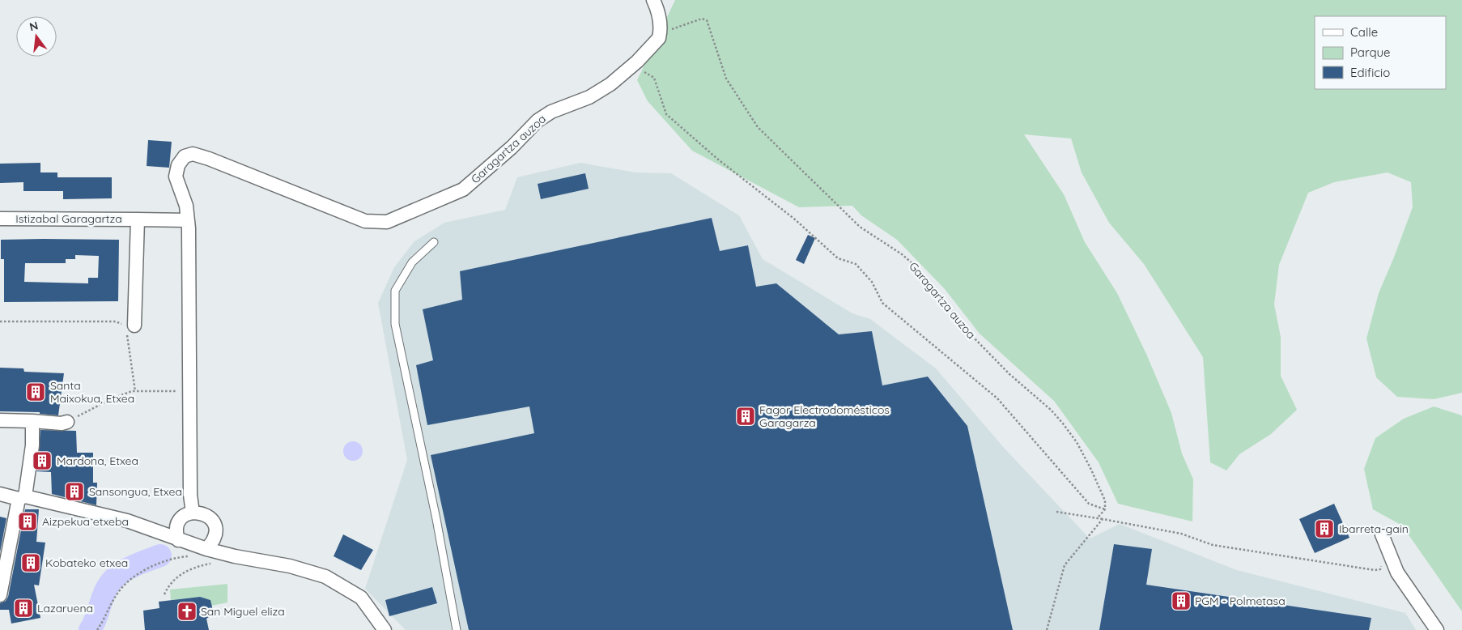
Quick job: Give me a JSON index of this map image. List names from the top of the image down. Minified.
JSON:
{"streets":{"street":["Garagartza auzoa","Istizabal Garagartza"]},"crossings":[["Garagartza auzoa","Istizabal Garagartza"]],"places":{"building":["Santa Maixokua, Etxea","Fagor Electrodomésticos Garagarza","Mardona, Etxea","Sansongua, Etxea","Aizpekua etxeba","Ibarreta-gain","Kobateko etxea","PGM - Polmetasa","Lazaruena"],"church":["San Miguel eliza"]},"legend":["Calle","Parque","Edificio"],"north":"top"}
